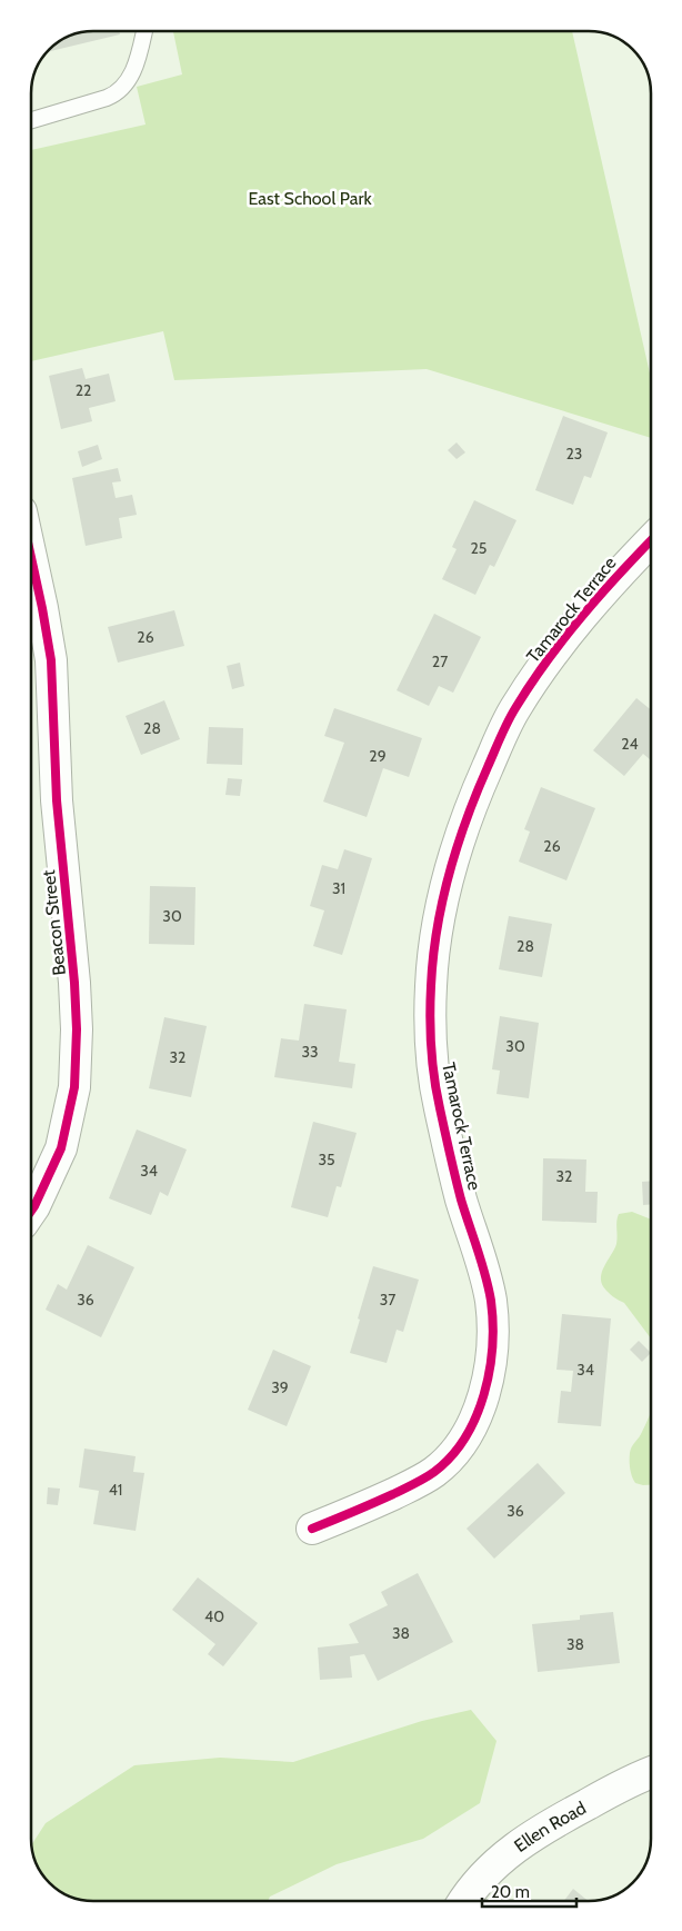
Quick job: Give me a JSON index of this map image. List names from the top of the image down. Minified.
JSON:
{"streets":{"street":["Tamarock Terrace","Beacon Street","Ellen Road"]},"parks":["East School Park"],"house_numbers":["22","23","25","26","27","28","24","29","26","31","30","28","30","33","32","35","34","32","36","37","34","39","41","36","40","38","38"],"scale_bar":"20 m"}
